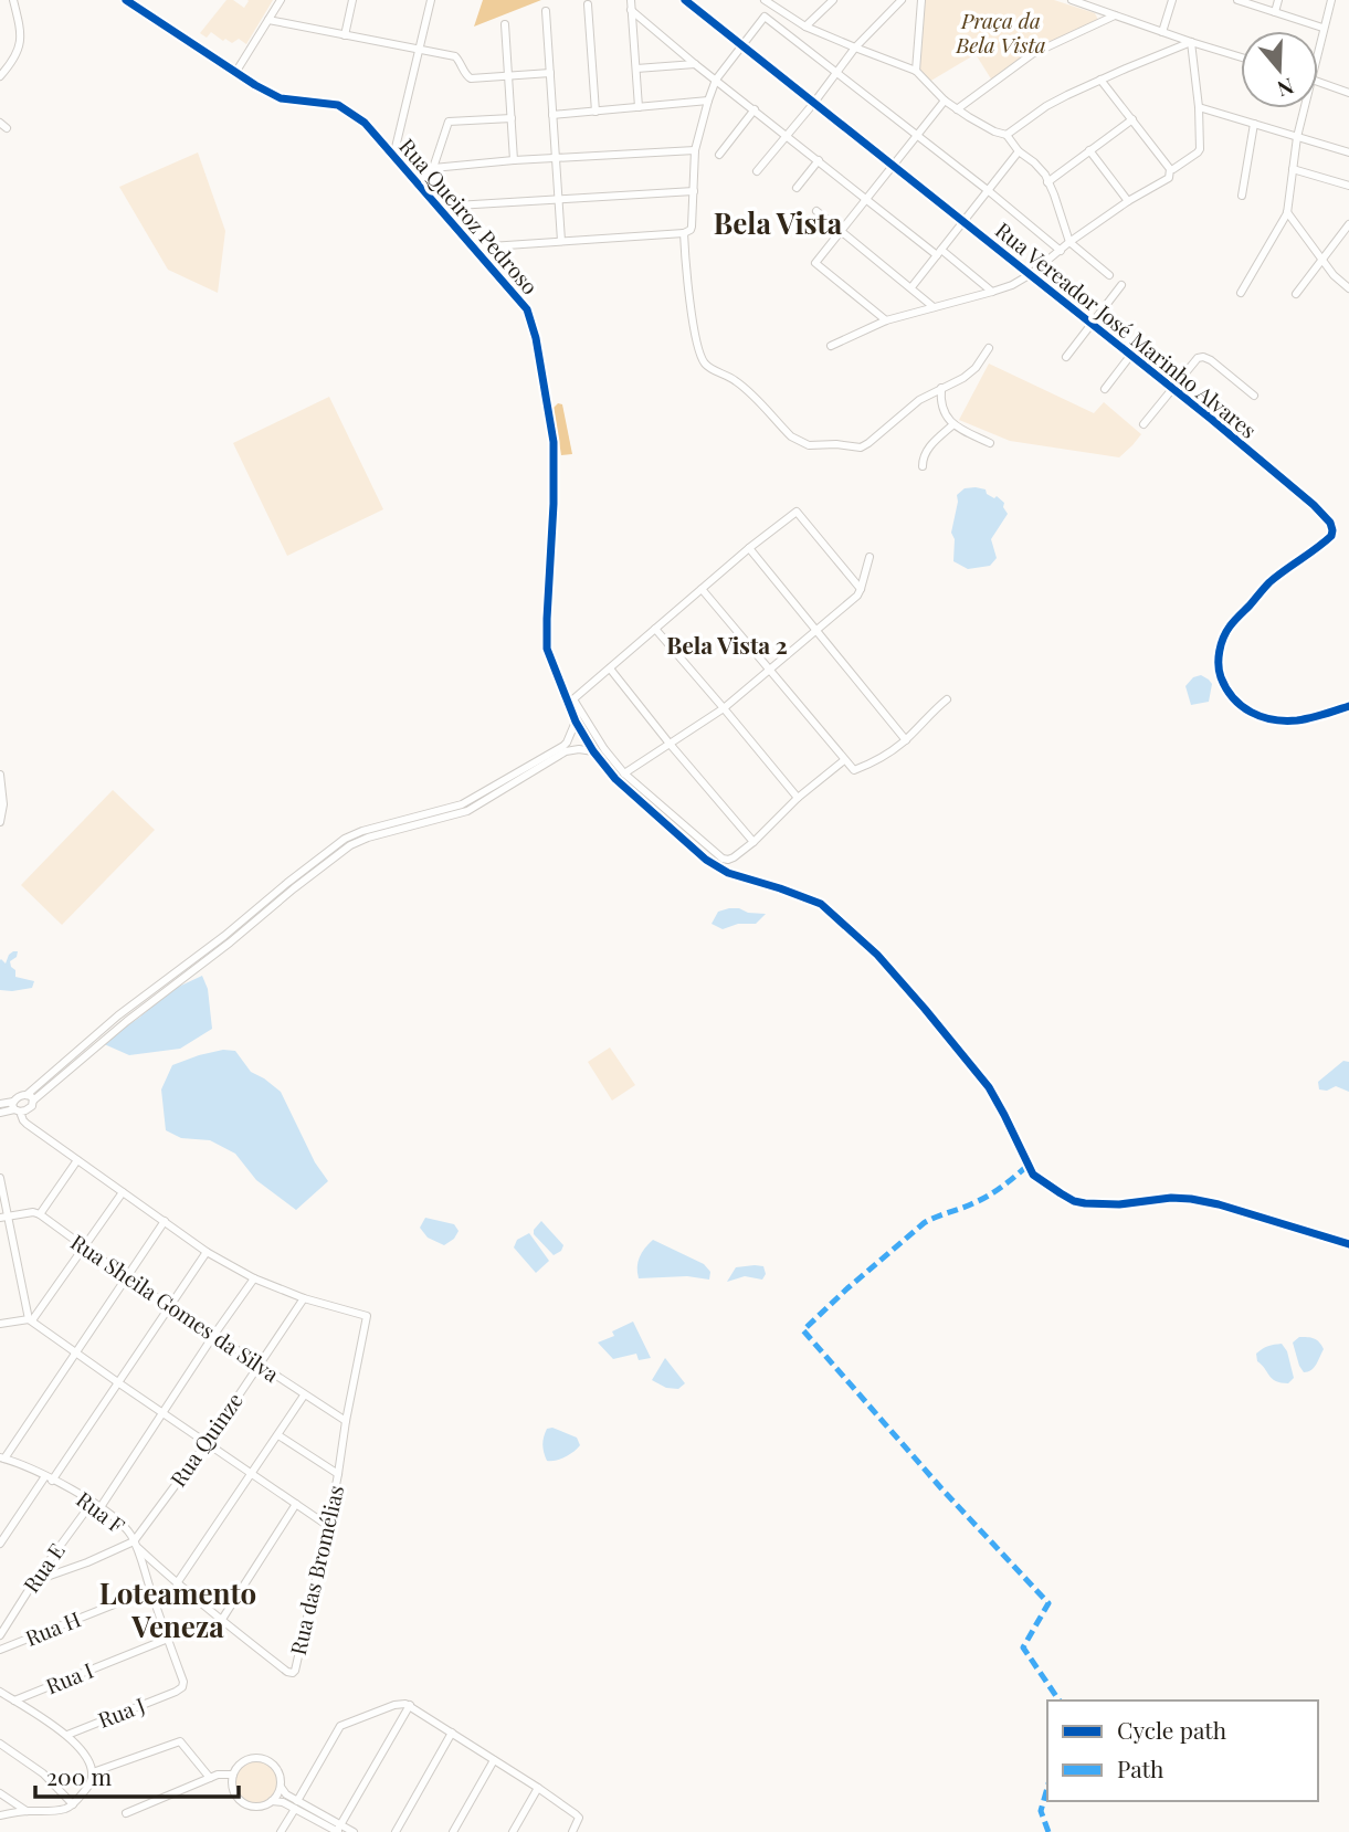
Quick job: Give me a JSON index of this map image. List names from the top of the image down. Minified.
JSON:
{"streets":{"street":["Rua Queiroz Pedroso","Rua Vereador José Marinho Alvares","Rua Sheila Gomes da Silva","Rua Quinze","Rua F","Rua E","Rua das Bromélias","Rua H","Rua I","Rua J"]},"crossings":[["Rua Sheila Gomes da Silva","Rua Quinze"],["Rua Sheila Gomes da Silva","Rua das Bromélias"],["Rua Quinze","Rua F"],["Rua Quinze","Rua das Bromélias"],["Rua F","Rua E"],["Rua F","Rua das Bromélias"],["Rua F","Rua H"],["Rua F","Rua I"],["Rua F","Rua J"]],"districts":["Bela Vista","Bela Vista 2","Loteamento Veneza"],"parks":["Praça da Bela Vista"],"legend":["Cycle path","Path"],"scale_bar":"200 m","north":"bottom"}
